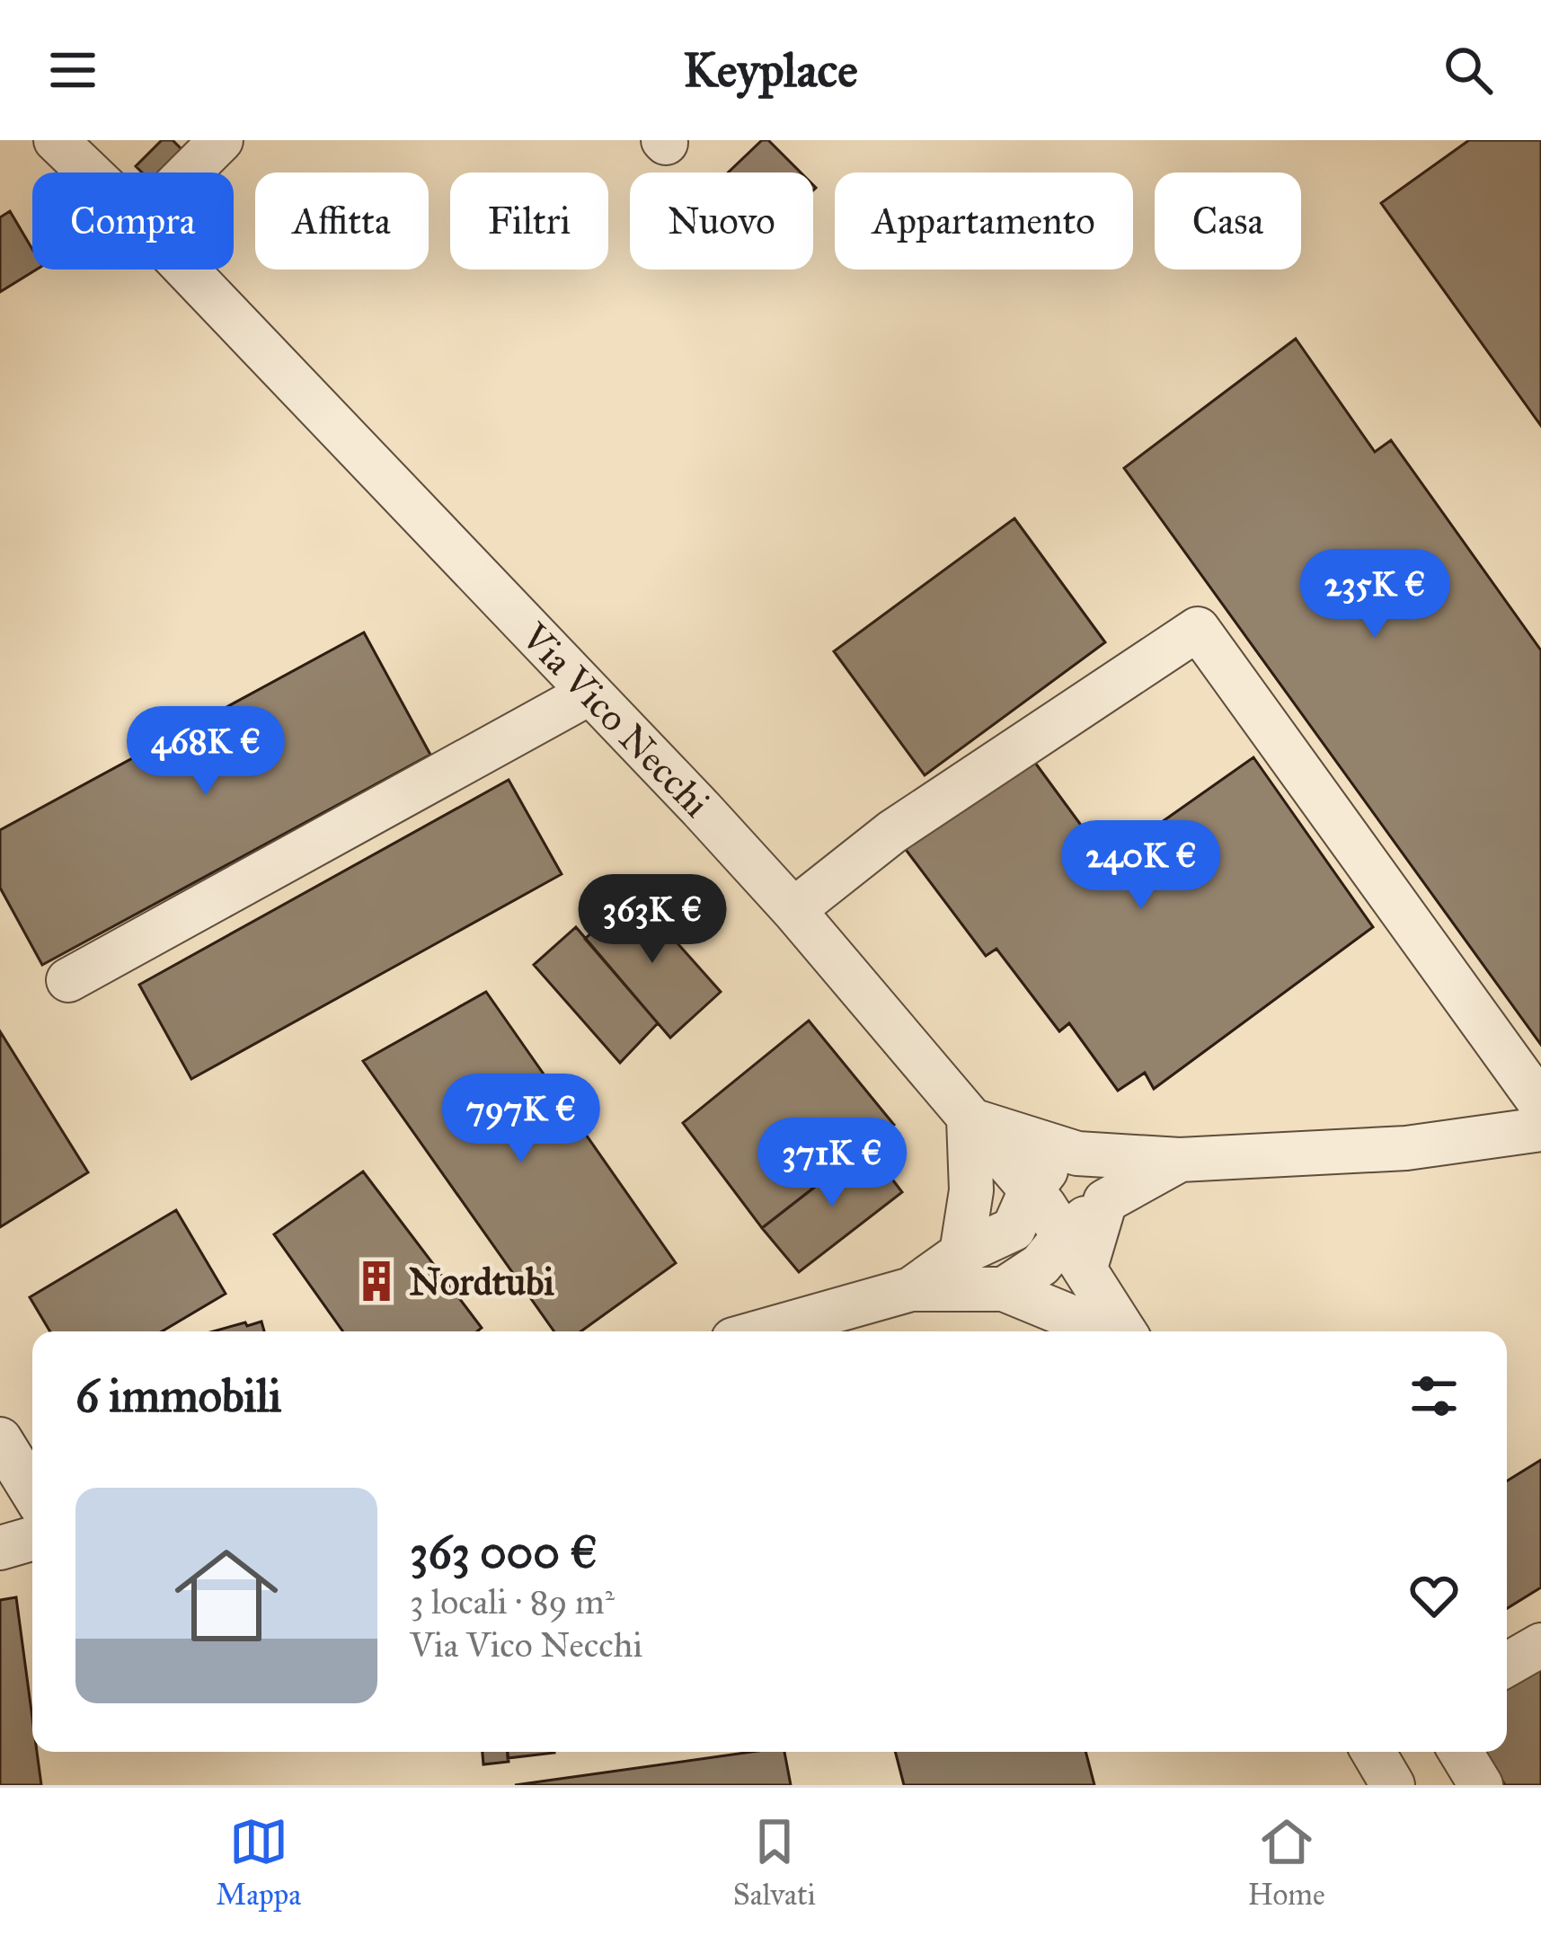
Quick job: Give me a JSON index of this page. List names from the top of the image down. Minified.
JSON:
{"streets":{"street":["Via Vico Necchi"]},"places":{"building":["Nordtubi"]},"page":{"header":"Keyplace","chip":["Compra","Affitta","Filtri","Nuovo","Appartamento","Casa"],"price":["235K €","468K €","240K €","363K €","797K €","371K €"],"heading":"6 immobili","list":[{"name":"363 000 €","note":"3 locali · 89 m² · Via Vico Necchi"}],"tabs":["Mappa","Salvati","Home"]}}
